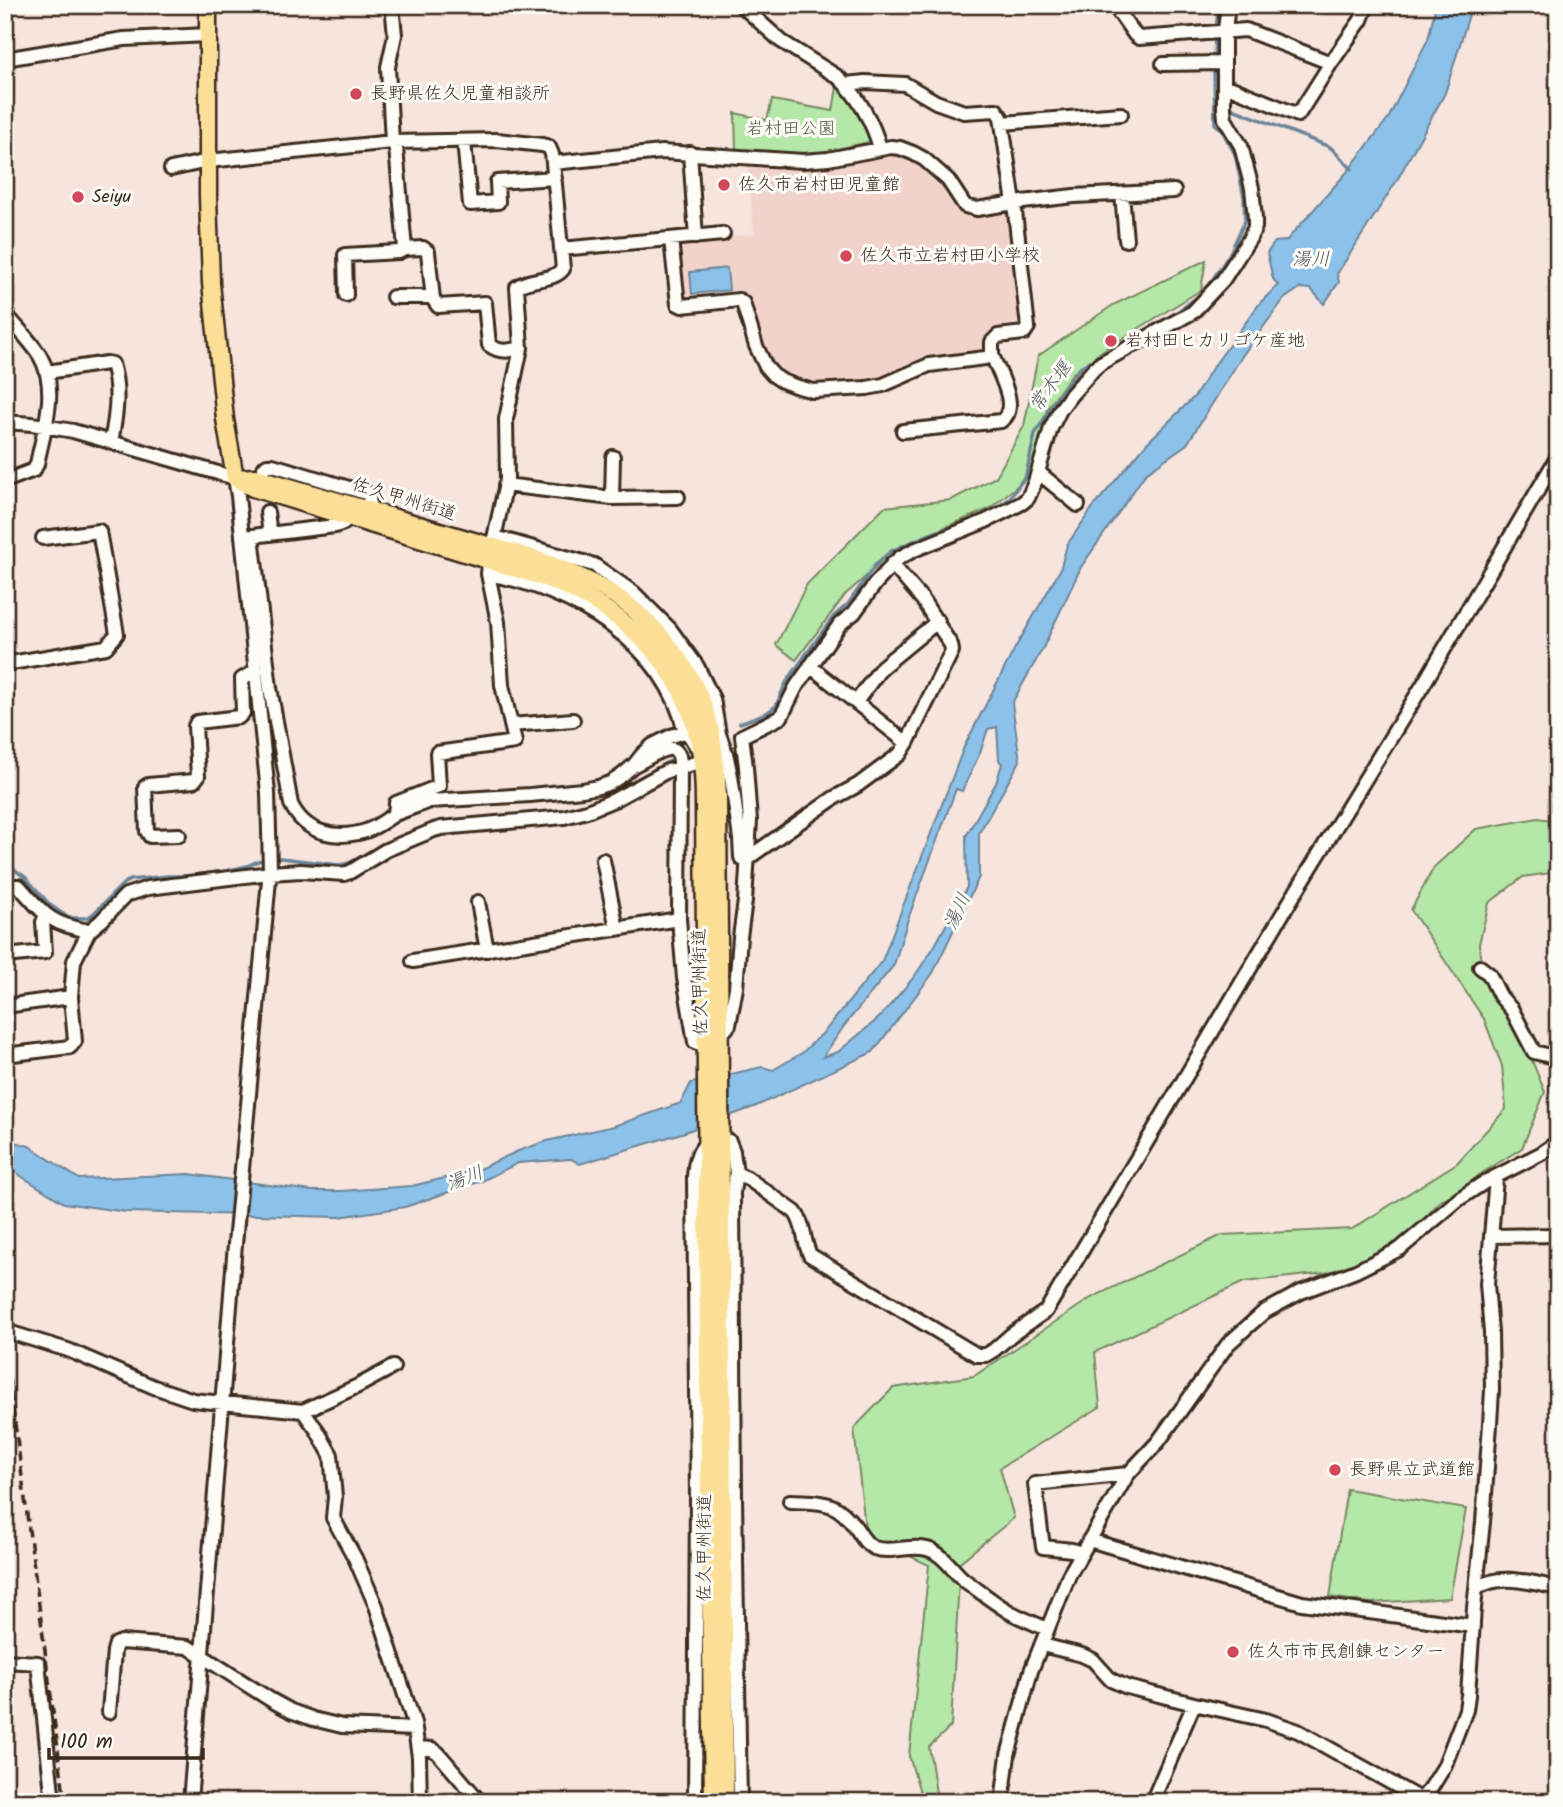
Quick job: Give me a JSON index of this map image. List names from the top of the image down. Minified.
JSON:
{"streets":{"main road":["佐久甲州街道"]},"water":["湯川","常木堰"],"parks":["岩村田公園"],"places":["長野県佐久児童相談所","佐久市岩村田児童館","Seiyu","佐久市立岩村田小学校","岩村田ヒカリゴケ産地","長野県立武道館","佐久市市民創錬センター"],"scale_bar":"100 m"}
